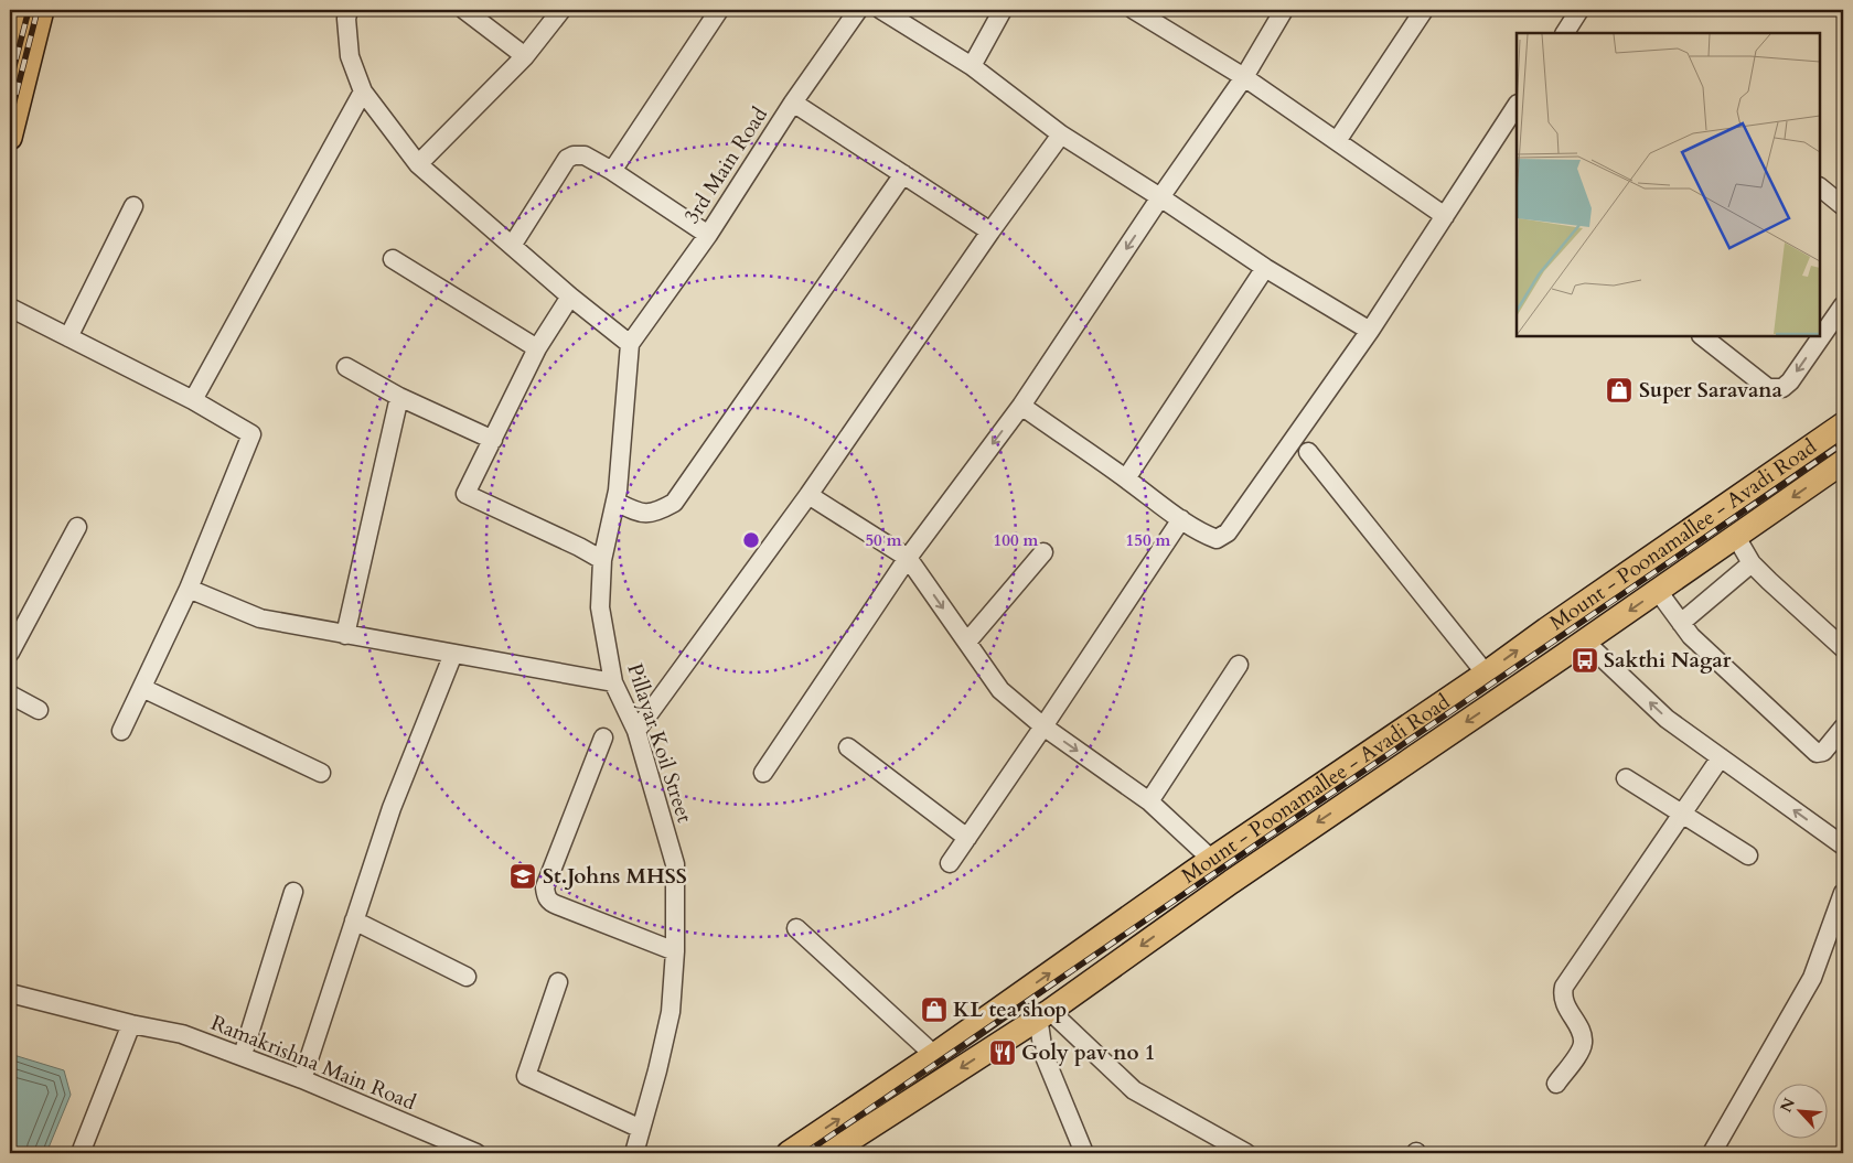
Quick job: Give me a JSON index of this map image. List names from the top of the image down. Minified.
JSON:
{"streets":{"main road":["Mount - Poonamallee - Avadi Road"],"street":["3rd Main Road","Pillayar Koil Street","Ramakrishna Main Road"]},"crossings":[["3rd Main Road","Pillayar Koil Street"]],"places":{"shop":["Super Saravana","KL tea shop"],"bus stop":["Sakthi Nagar"],"school or university":["St.Johns MHSS"],"restaurant":["Goly pav no 1"]},"north":"top left","rings":["50 m","100 m","150 m"]}
